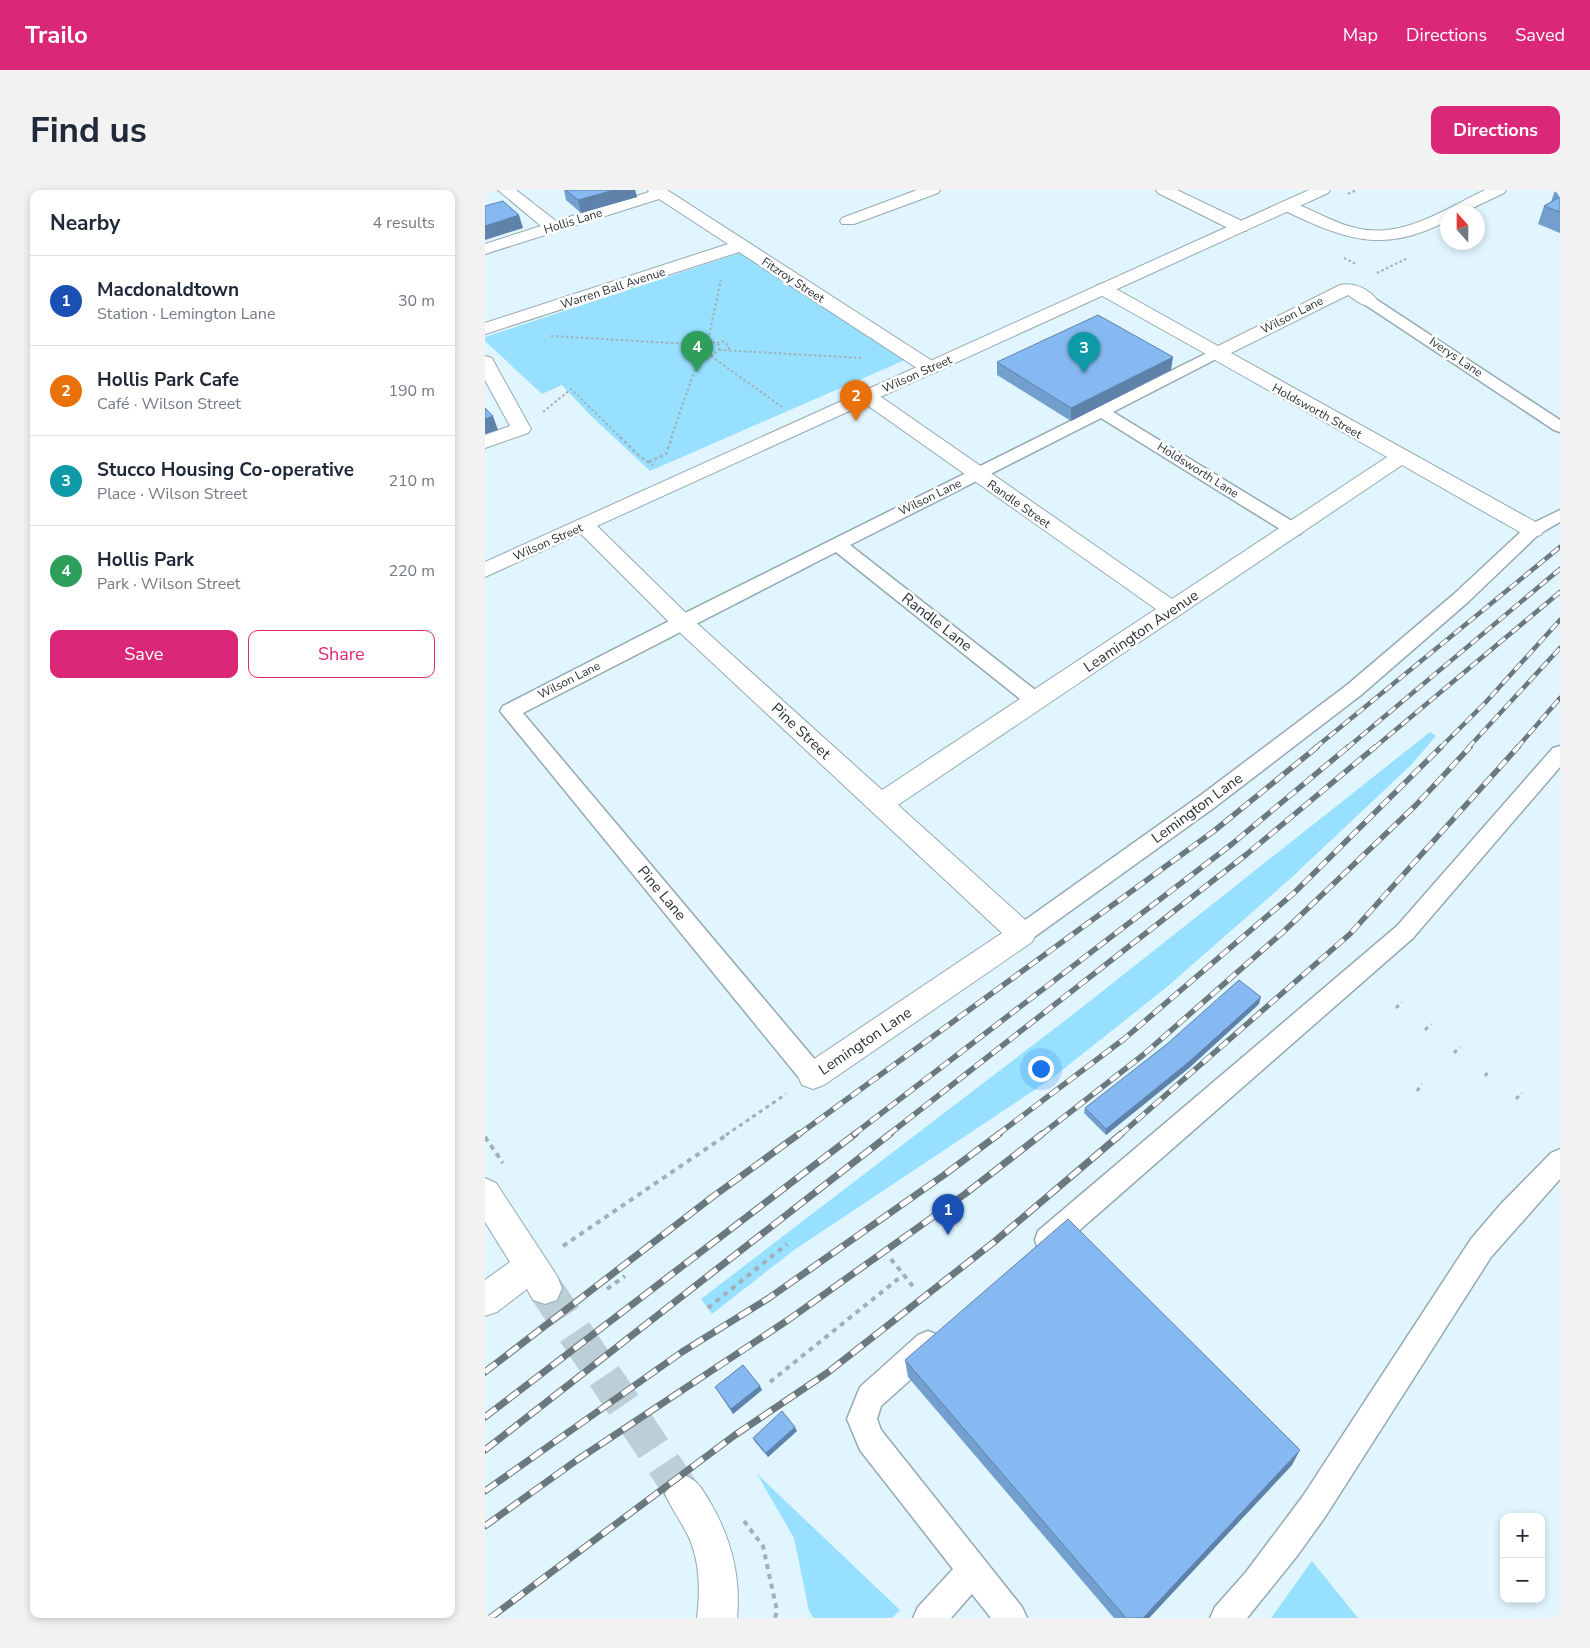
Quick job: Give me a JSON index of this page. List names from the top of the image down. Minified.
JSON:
{"streets":{"street":["Hollis Lane","Fitzroy Street","Warren Ball Avenue","Wilson Lane","Iverys Lane","Wilson Street","Holdsworth Street","Randle Street","Leamington Avenue","Pine Street","Lemington Lane"],"lane":["Holdsworth Lane","Randle Lane","Pine Lane"]},"crossings":[["Hollis Lane","Fitzroy Street"],["Fitzroy Street","Warren Ball Avenue"],["Fitzroy Street","Wilson Street"],["Wilson Lane","Iverys Lane"],["Wilson Lane","Holdsworth Street"],["Wilson Lane","Holdsworth Lane"],["Wilson Lane","Randle Street"],["Wilson Lane","Randle Lane"],["Wilson Lane","Pine Street"],["Wilson Lane","Pine Lane"],["Wilson Street","Holdsworth Street"],["Wilson Street","Randle Street"],["Wilson Street","Pine Street"],["Holdsworth Street","Leamington Avenue"],["Holdsworth Street","Lemington Lane"],["Holdsworth Lane","Leamington Avenue"],["Randle Street","Leamington Avenue"],["Randle Lane","Leamington Avenue"],["Leamington Avenue","Pine Street"],["Pine Street","Lemington Lane"],["Lemington Lane","Pine Lane"]],"north":"top","page":{"header":"Trailo","nav":["Map","Directions","Saved"],"buttons":["Directions",["Save","Share"]],"title":"Find us","heading":["Nearby","4 results"],"list":[{"mark":"1","name":"Macdonaldtown","note":"Station · Lemington Lane","value":"30 m"},{"mark":"2","name":"Hollis Park Cafe","note":"Café · Wilson Street","value":"190 m"},{"mark":"3","name":"Stucco Housing Co-operative","note":"Place · Wilson Street","value":"210 m"},{"mark":"4","name":"Hollis Park","note":"Park · Wilson Street","value":"220 m"}],"pins":["4","3","2","1"],"map_buttons":["+","−"]}}
